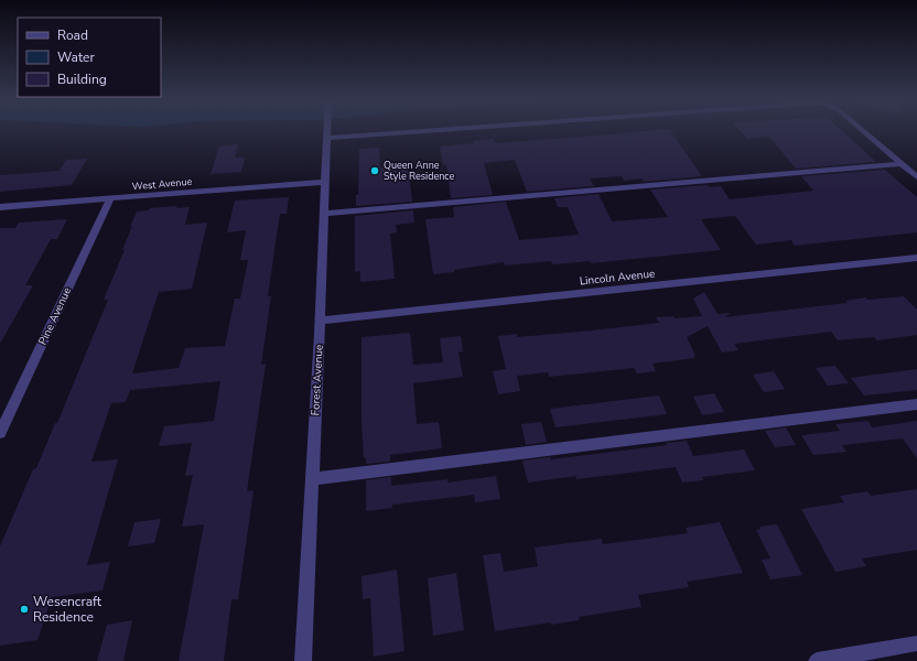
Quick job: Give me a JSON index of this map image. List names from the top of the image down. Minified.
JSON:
{"streets":{"street":["West Avenue","Lincoln Avenue","Pine Avenue","Forest Avenue"]},"crossings":[["West Avenue","Pine Avenue"],["West Avenue","Forest Avenue"],["Lincoln Avenue","Forest Avenue"]],"places":["Queen Anne Style Residence","Wesencraft Residence"],"legend":["Road","Water","Building"]}
